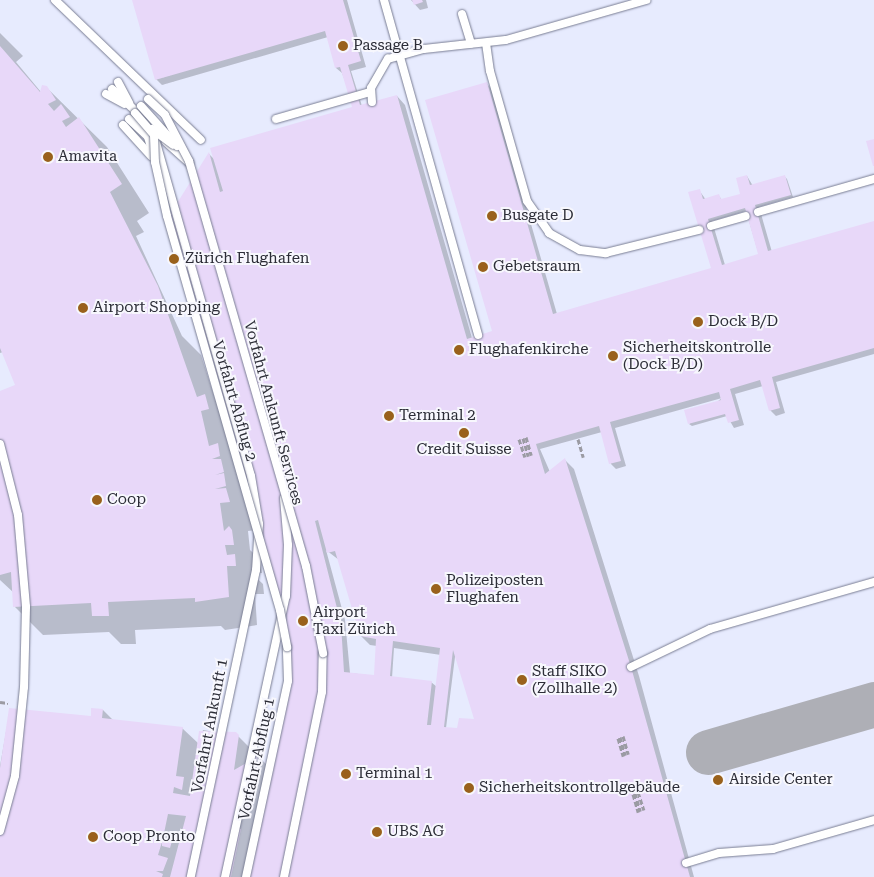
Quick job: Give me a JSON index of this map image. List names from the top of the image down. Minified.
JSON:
{"streets":{"lane":["Vorfahrt Abflug 2","Vorfahrt Ankunft Services","Vorfahrt Ankunft 1","Vorfahrt Abflug 1"]},"crossings":[["Vorfahrt Abflug 2","Vorfahrt Abflug 1"],["Vorfahrt Ankunft Services","Vorfahrt Ankunft 1"]],"places":["Passage B","Amavita","Busgate D","Zürich Flughafen","Gebetsraum","Airport Shopping","Dock B/D","Flughafenkirche","Sicherheitskontrolle (Dock B/D)","Terminal 2","Credit Suisse","Coop","Polizeiposten Flughafen","Airport Taxi Zürich","Staff SIKO (Zollhalle 2)","Terminal 1","Airside Center","Sicherheitskontrollgebäude","UBS AG","Coop Pronto"]}
